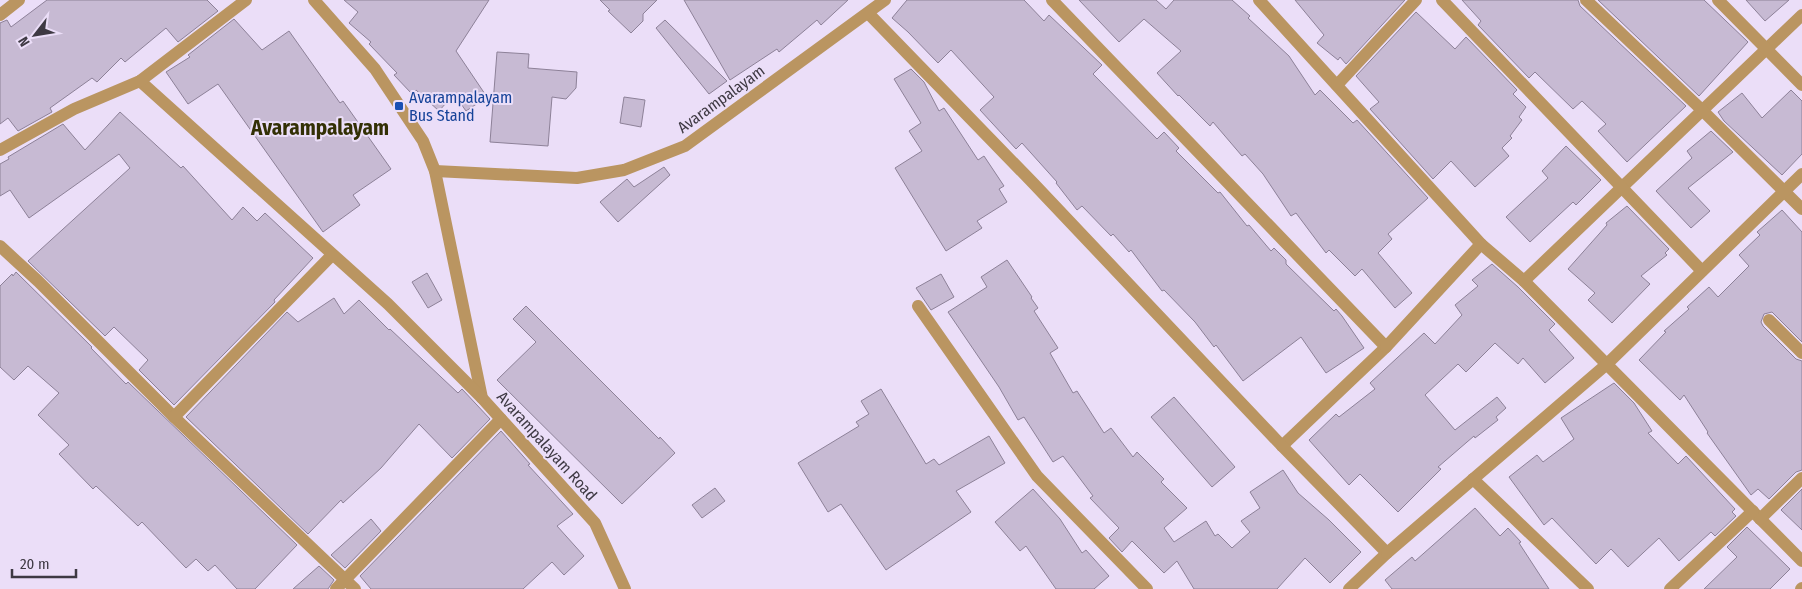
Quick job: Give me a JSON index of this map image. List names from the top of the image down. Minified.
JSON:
{"streets":{"street":["Avarampalayam","Avarampalayam Road"]},"crossings":[["Avarampalayam","Avarampalayam Road"]],"districts":["Avarampalayam"],"places":{"transit":["Avarampalayam Bus Stand"]},"scale_bar":"20 m","north":"bottom left"}
